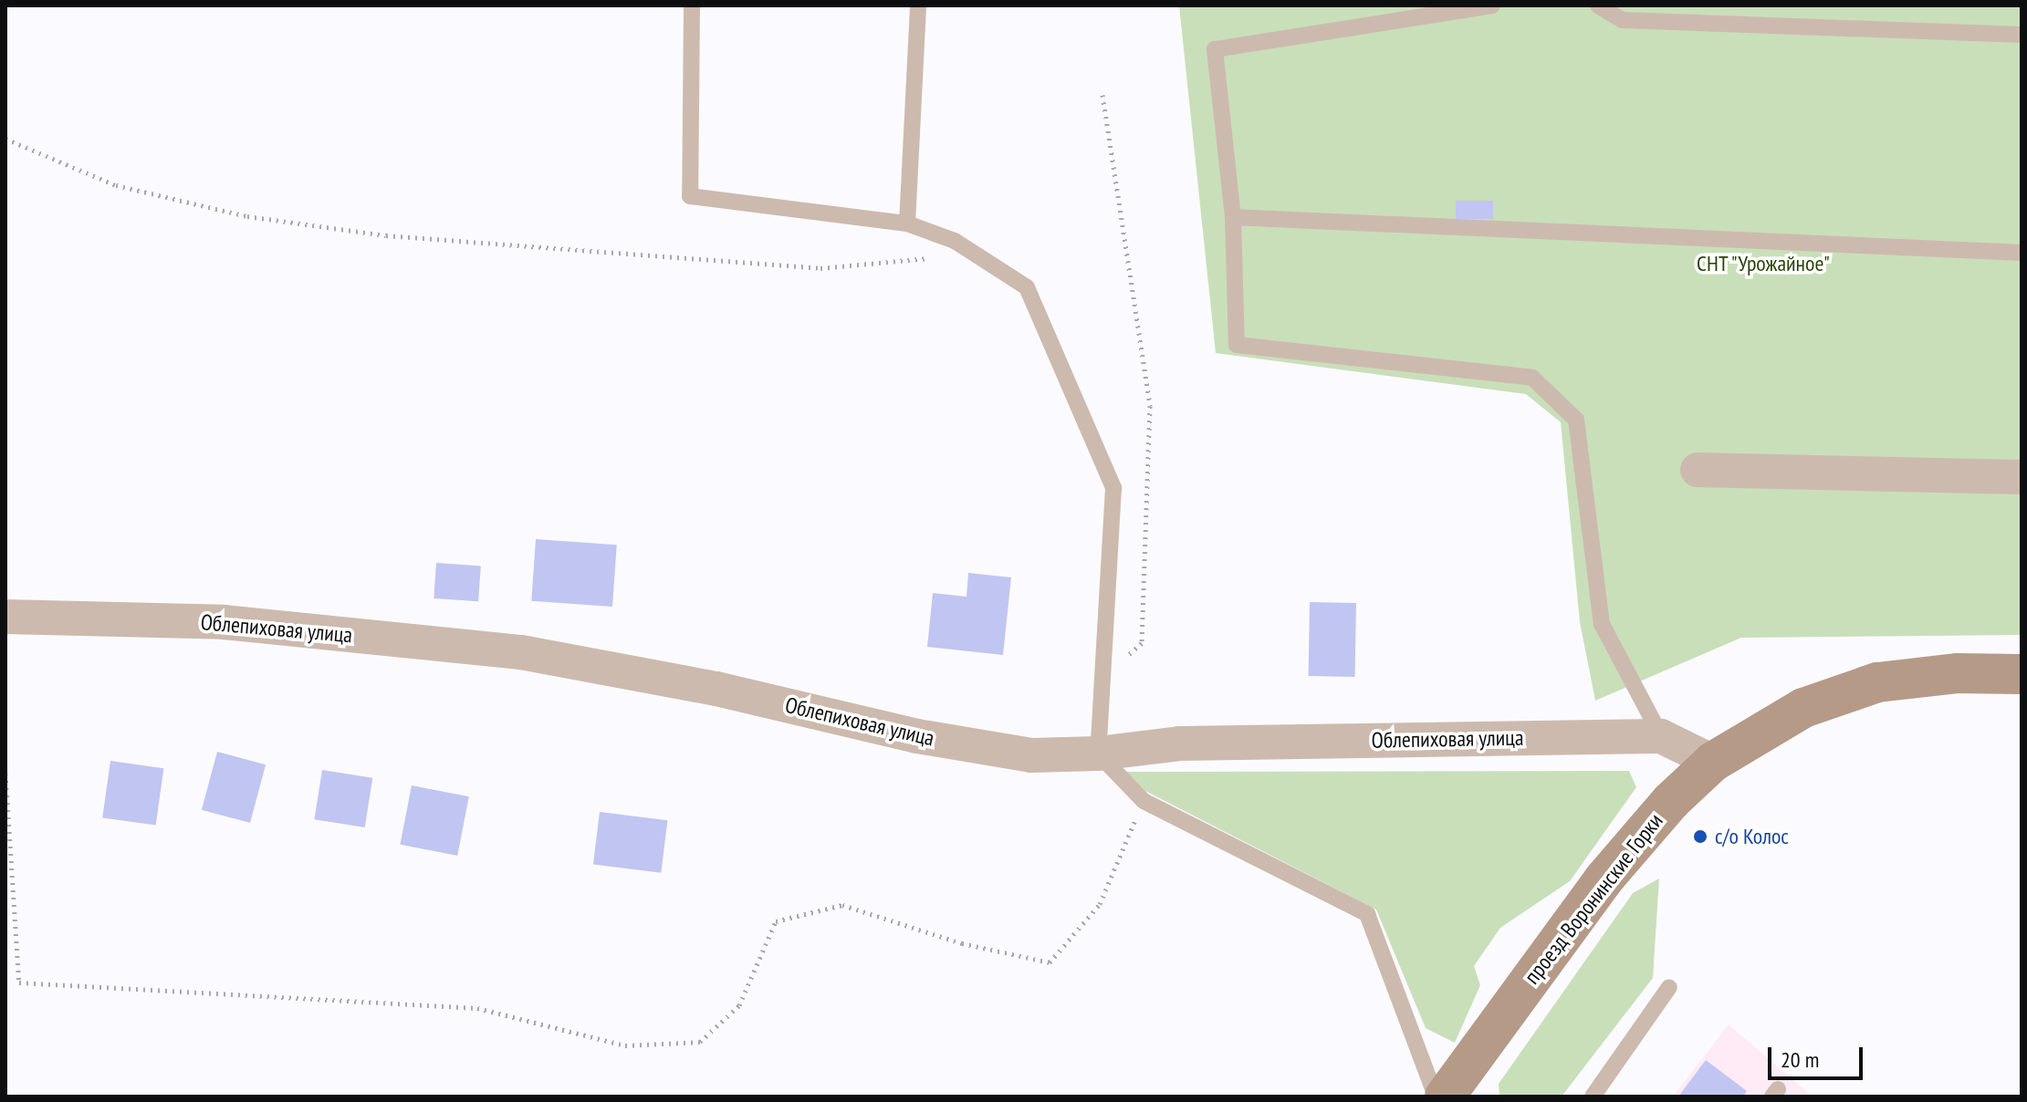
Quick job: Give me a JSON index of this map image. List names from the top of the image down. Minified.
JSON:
{"streets":{"street":["Облепиховая улица","проезд Воронинские Горки"]},"crossings":[["Облепиховая улица","проезд Воронинские Горки"]],"parks":["СНТ \"Урожайное\""],"places":["с/о Колос"],"scale_bar":"20 m"}
